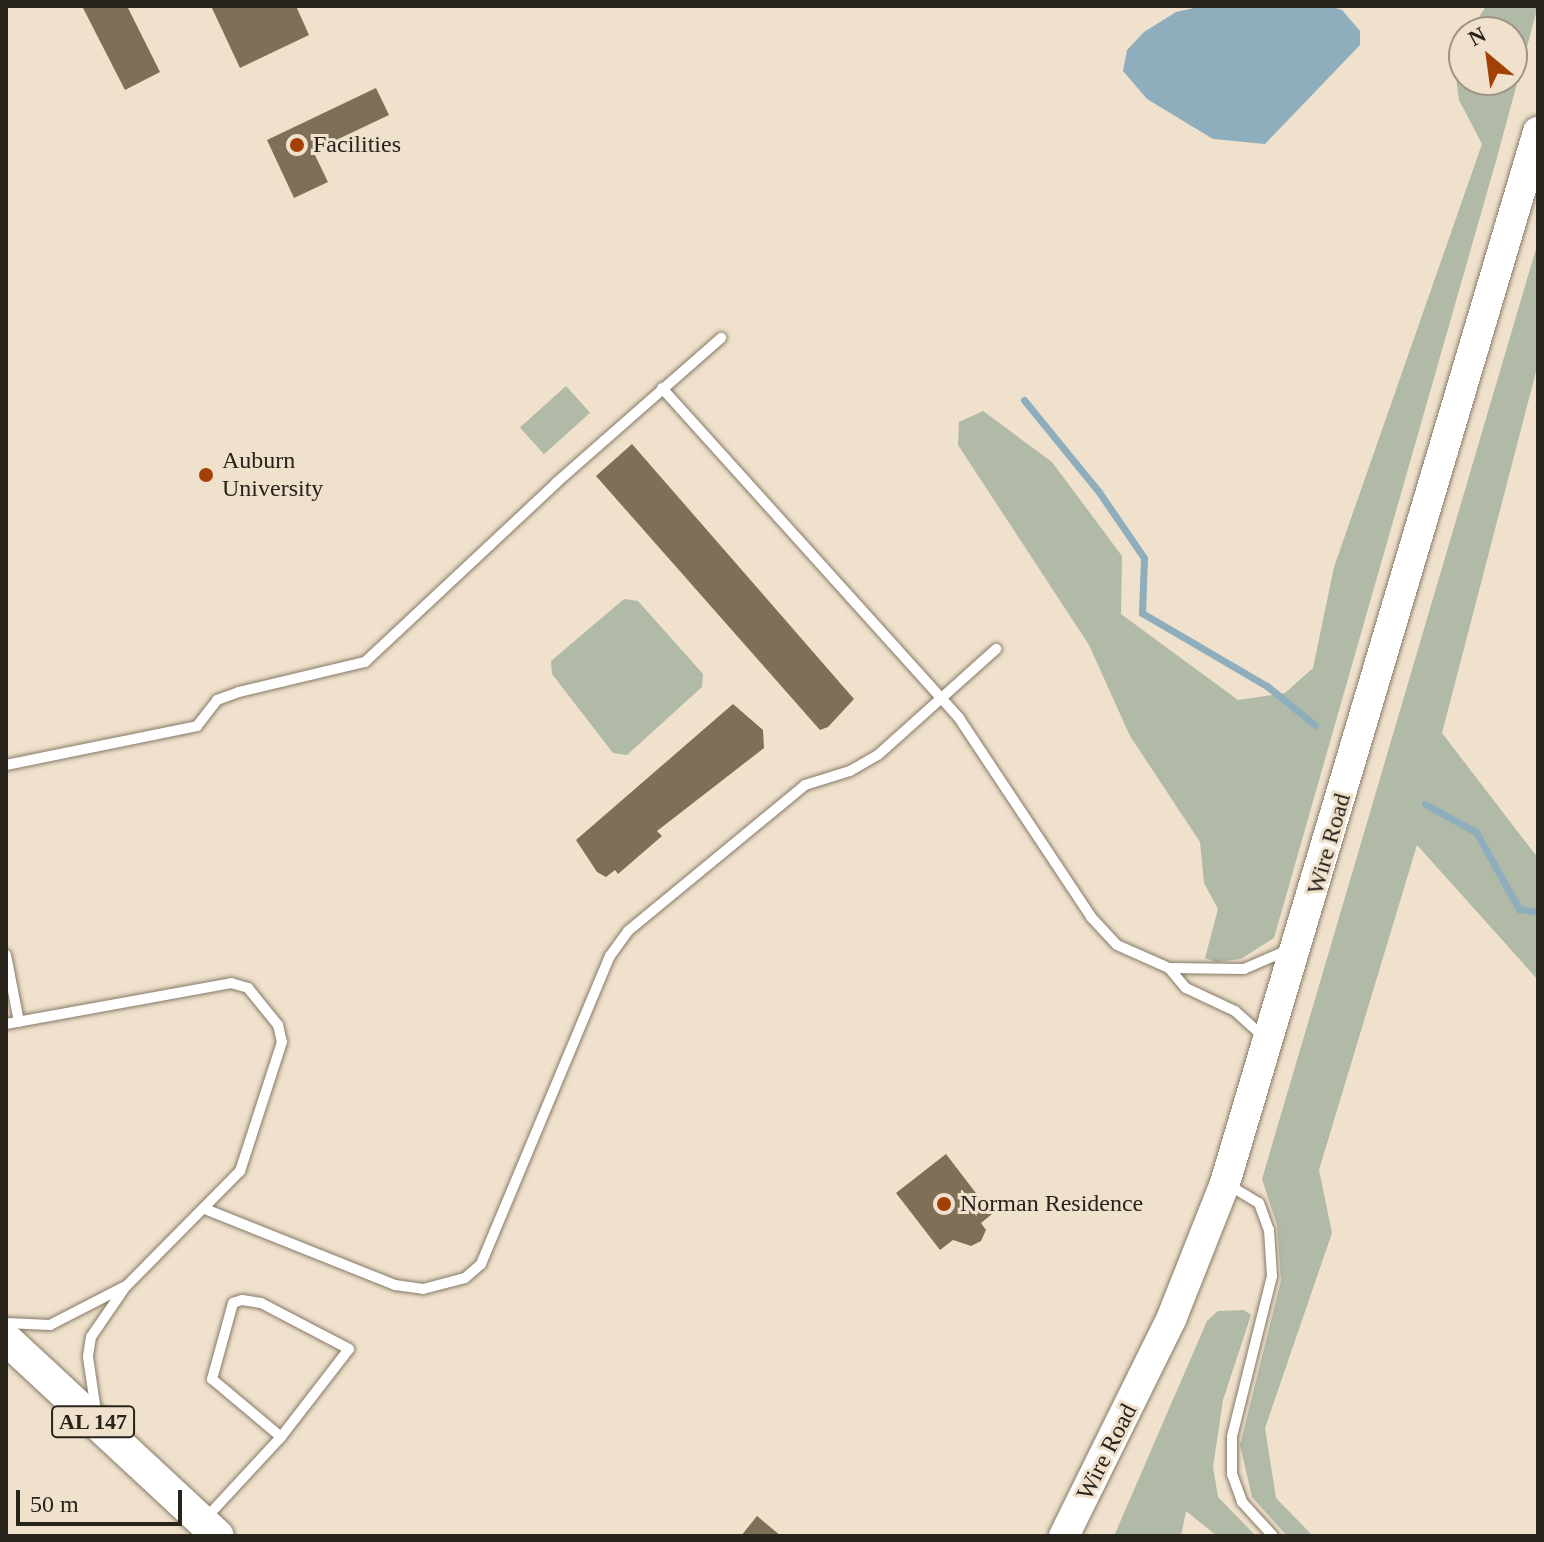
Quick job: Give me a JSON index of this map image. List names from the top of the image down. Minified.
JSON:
{"streets":{"main road":["AL 147"],"street":["Wire Road"]},"places":["Facilities","Auburn University","Norman Residence"],"scale_bar":"50 m","north":"top left"}
